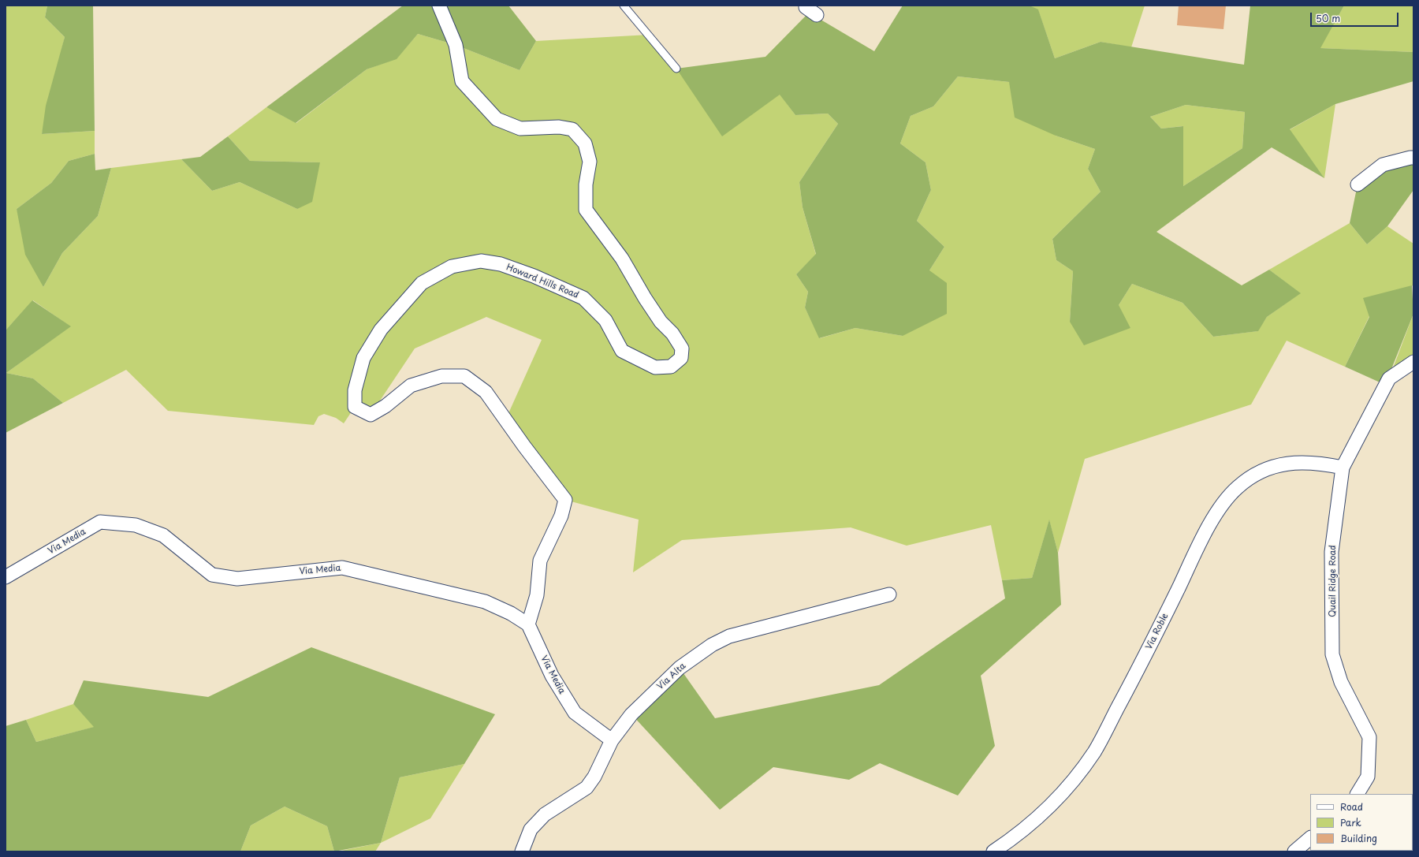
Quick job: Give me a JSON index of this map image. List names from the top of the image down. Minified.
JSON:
{"streets":{"street":["Howard Hills Road","Via Media","Quail Ridge Road","Via Roble","Via Alta"]},"crossings":[["Howard Hills Road","Via Media"],["Via Media","Via Alta"],["Quail Ridge Road","Via Roble"]],"legend":["Road","Park","Building"],"scale_bar":"50 m"}
